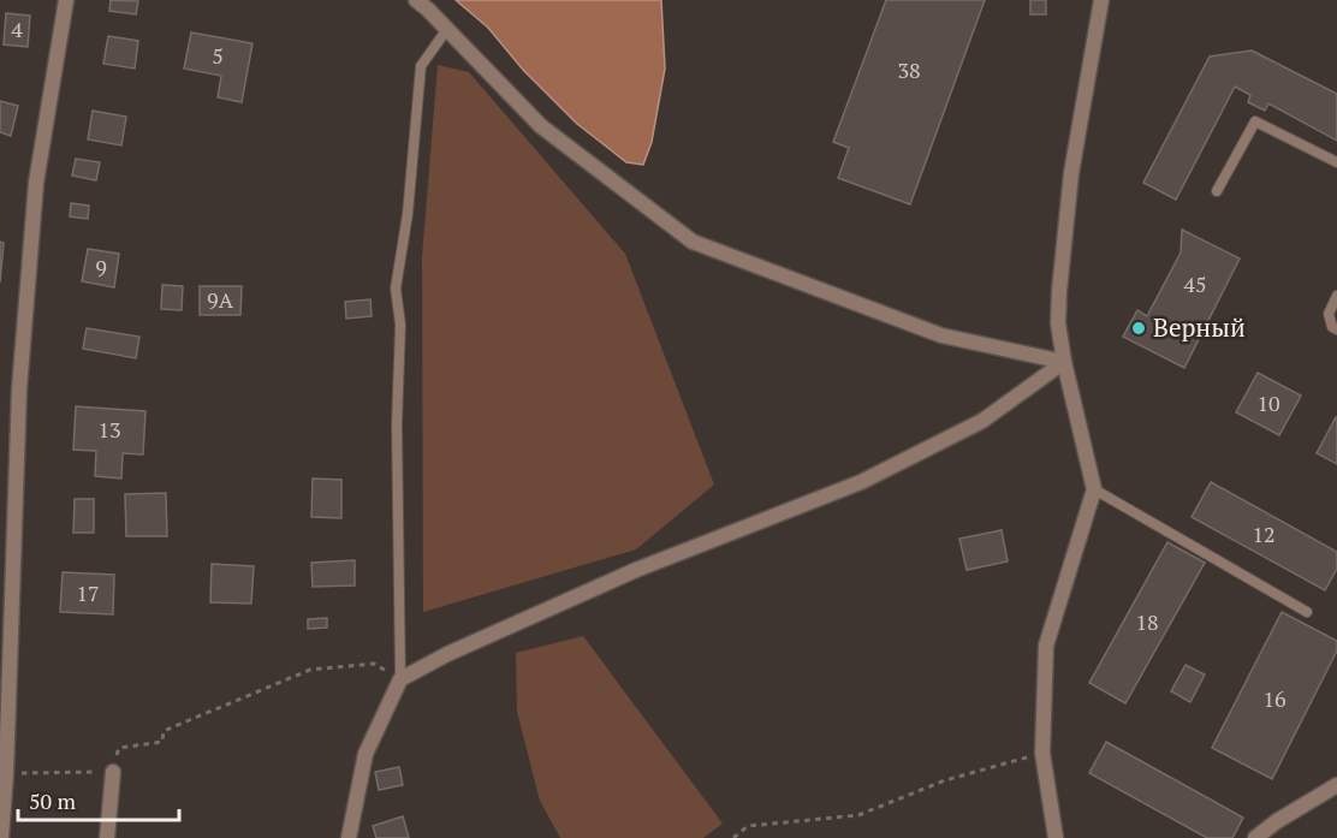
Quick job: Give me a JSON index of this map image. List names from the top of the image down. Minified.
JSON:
{"places":["Верный"],"house_numbers":["4","5","38","9","45","9А","10","13","12","17","18","16"],"scale_bar":"50 m"}
